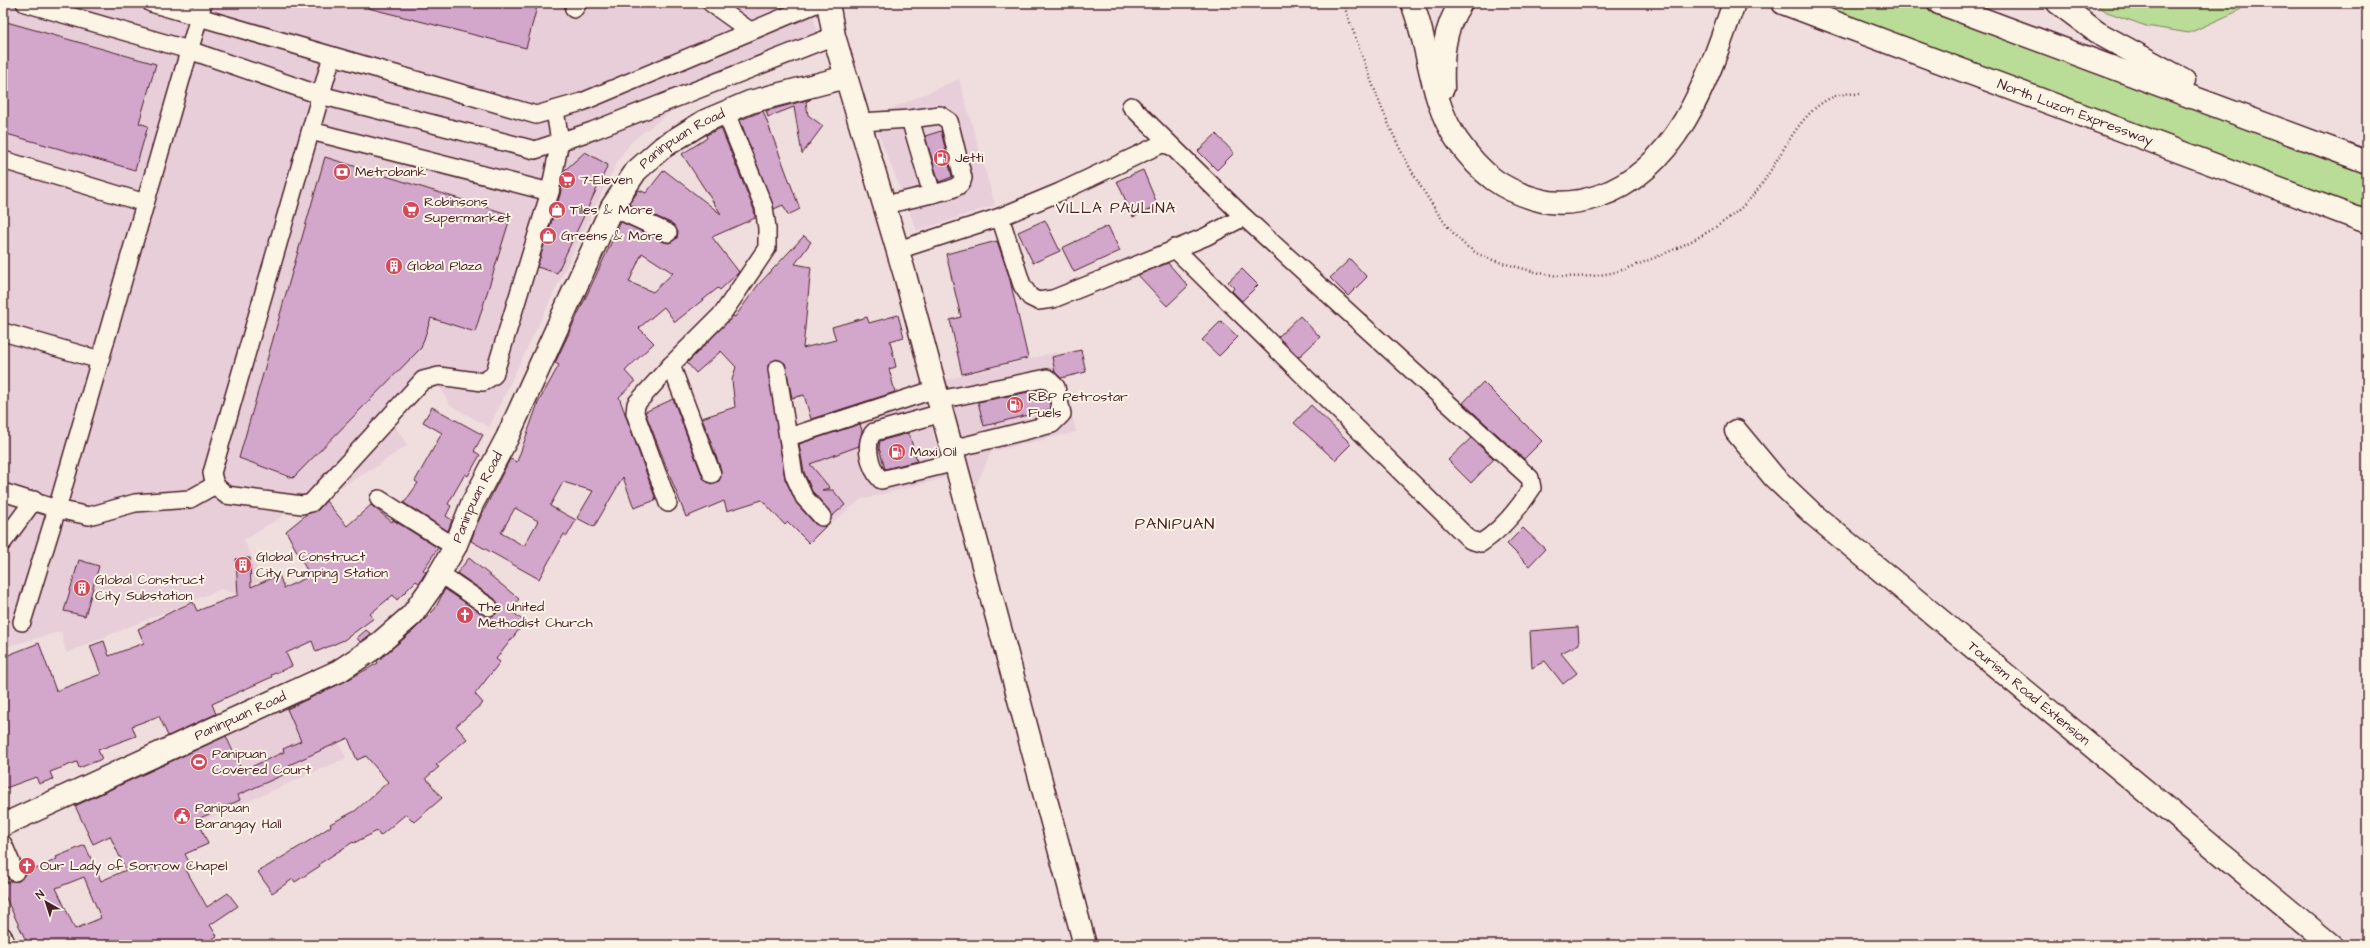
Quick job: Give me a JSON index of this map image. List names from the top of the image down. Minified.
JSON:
{"streets":{"main road":["North Luzon Expressway","Paninpuan Road","Tourism Road Extension"]},"districts":["VILLA PAULINA","PANIPUAN"],"places":{"fuel station":["Jetti","RBP Petrostar Fuels","Maxi Oil"],"bank":["Metrobank"],"supermarket":["7-Eleven","Robinsons Supermarket"],"shop":["Tiles & More","Greens & More"],"building":["Global Plaza","Global Construct City Pumping Station","Global Construct City Substation"],"church":["The United Methodist Church","Our Lady of Sorrow Chapel"],"sports":["Panipuan Covered Court"],"public building":["Panipuan Barangay Hall"]},"north":"top left"}
